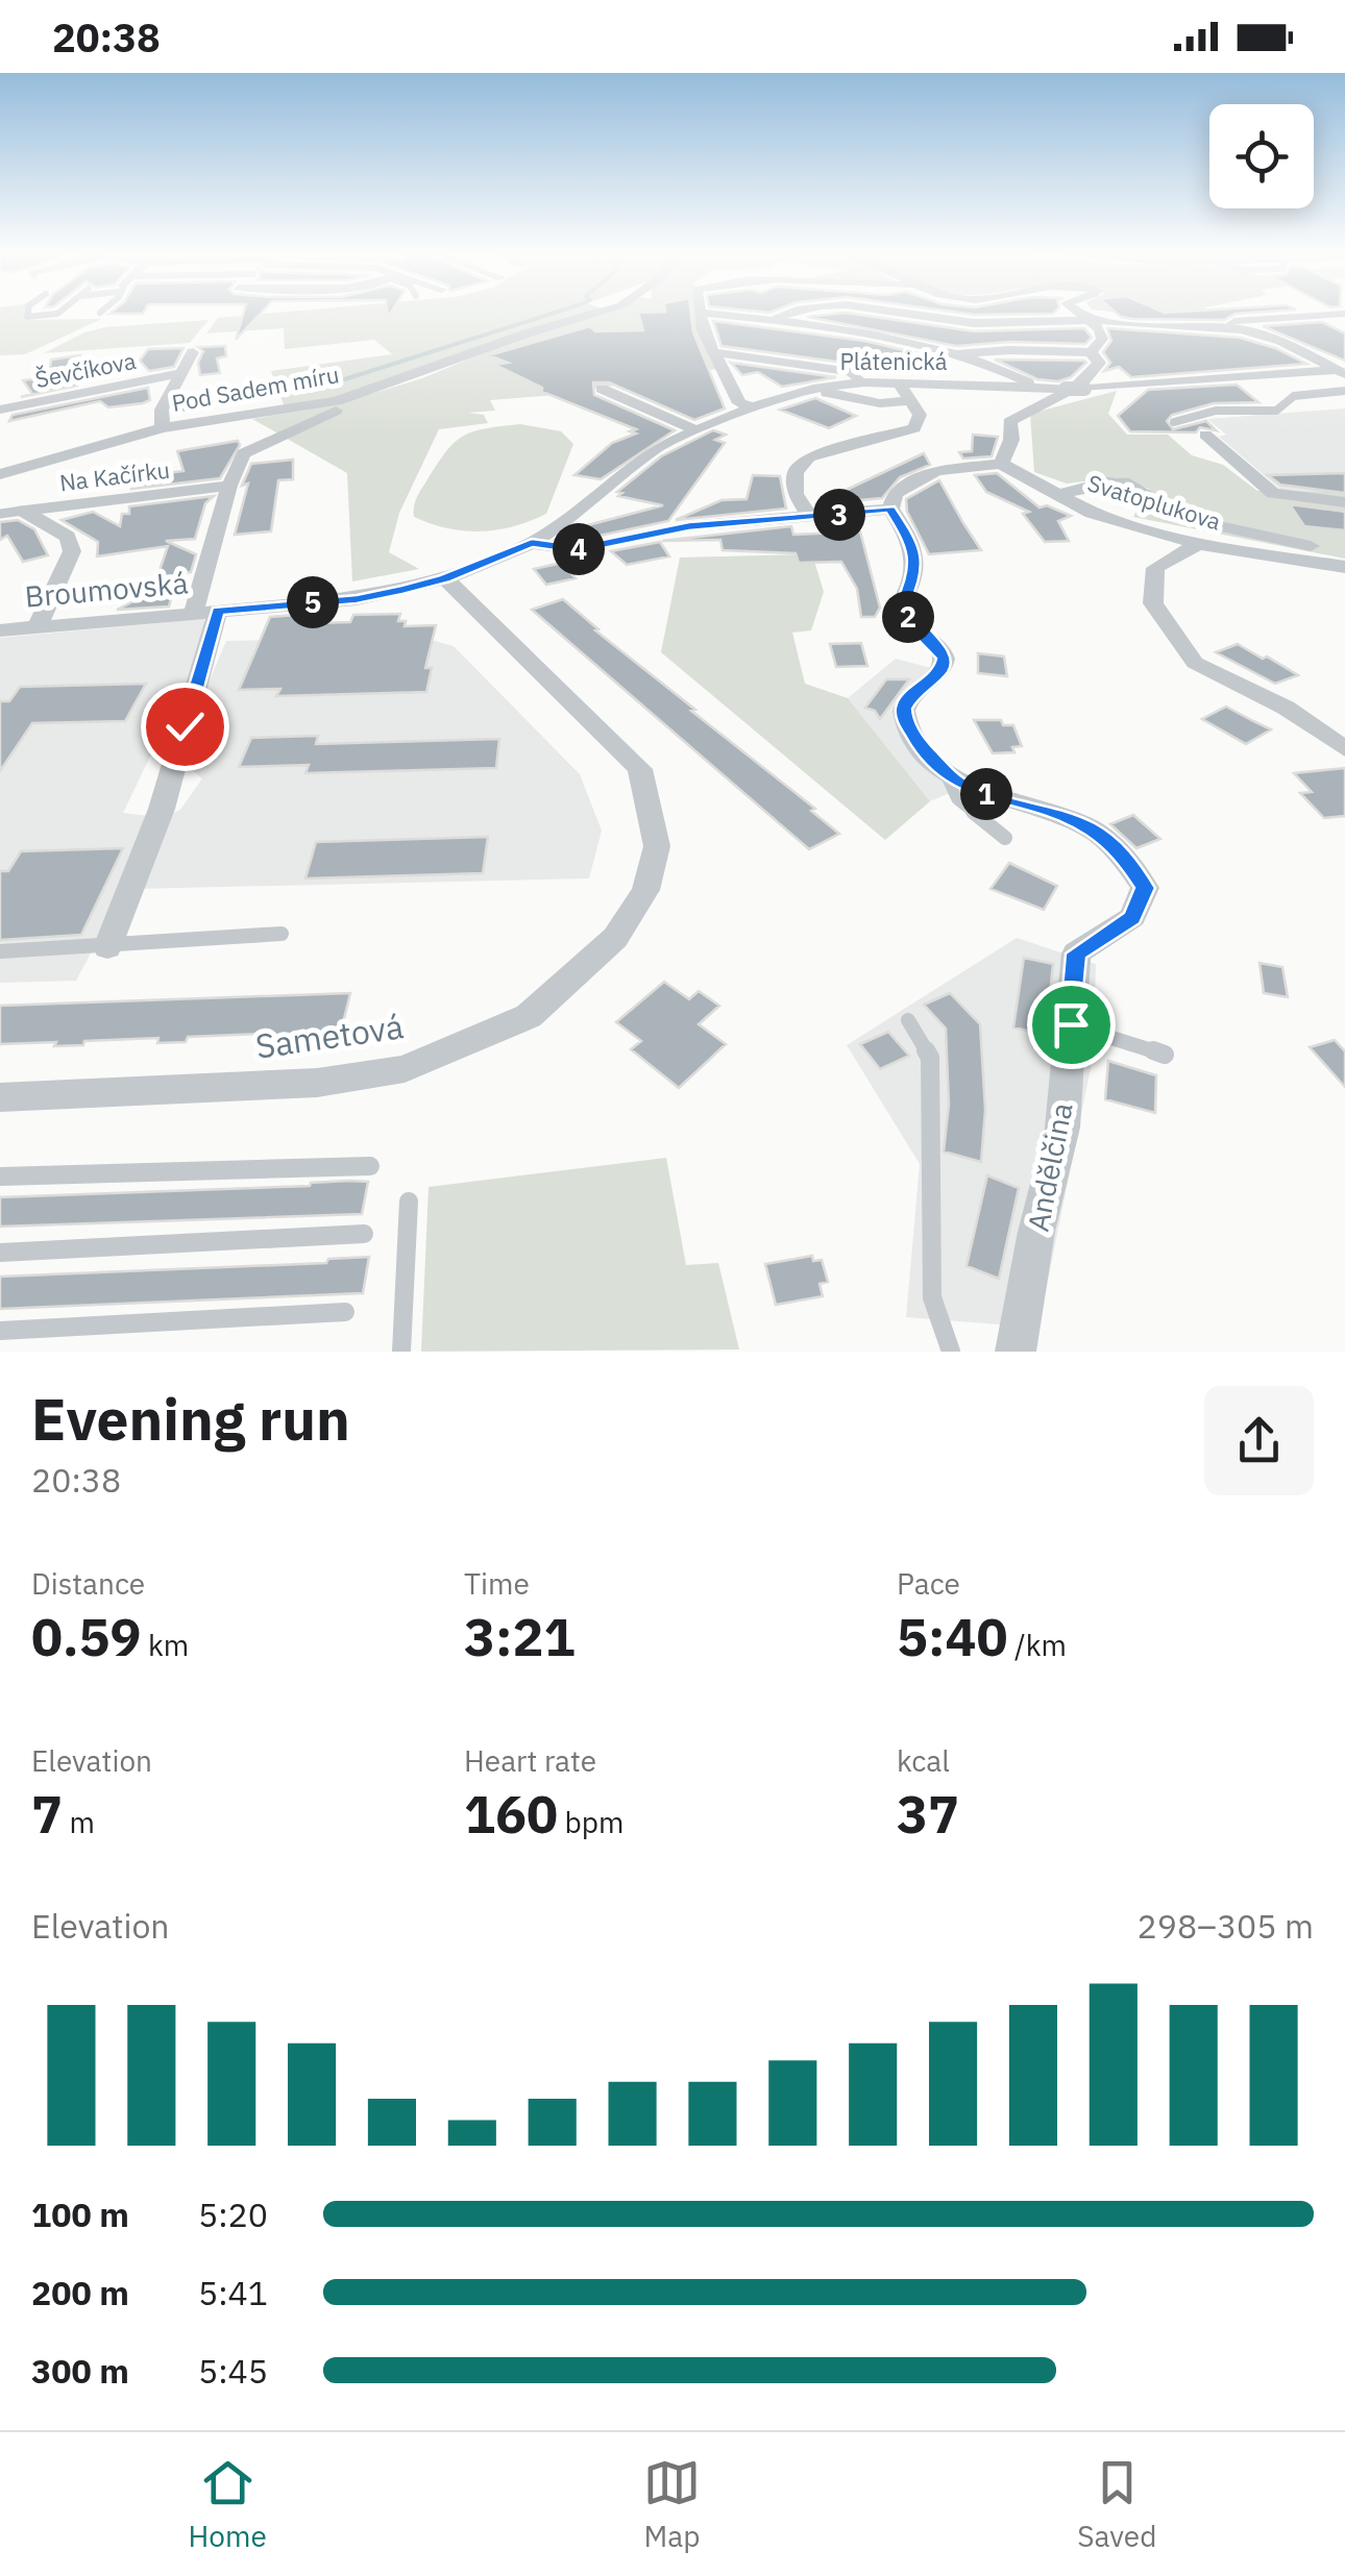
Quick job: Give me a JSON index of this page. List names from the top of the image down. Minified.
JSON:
{"streets":{"street":["Plátenická","Ševčíkova","Pod Sadem míru","Na Kačírku","Svatoplukova","Broumovská","Sametová","Andělčina"]},"crossings":[["Plátenická","Broumovská"],["Ševčíkova","Pod Sadem míru"],["Na Kačírku","Broumovská"],["Broumovská","Sametová"],["Broumovská","Andělčina"]],"page":{"status":"20:38","pins":["3","4","5","2","1"],"heading":["Evening run","20:38"],"stats":[["Distance","0.59 km"],["Time","3:21"],["Pace","5:40 /km"],["Elevation","7 m"],["Heart rate","160 bpm"],["kcal","37"]],"chart":["Elevation","298–305 m"],"list":[{"name":"100 m","note":"5:20"},{"name":"200 m","note":"5:41"},{"name":"300 m","note":"5:45"}],"tabs":["Home","Map","Saved"]}}
